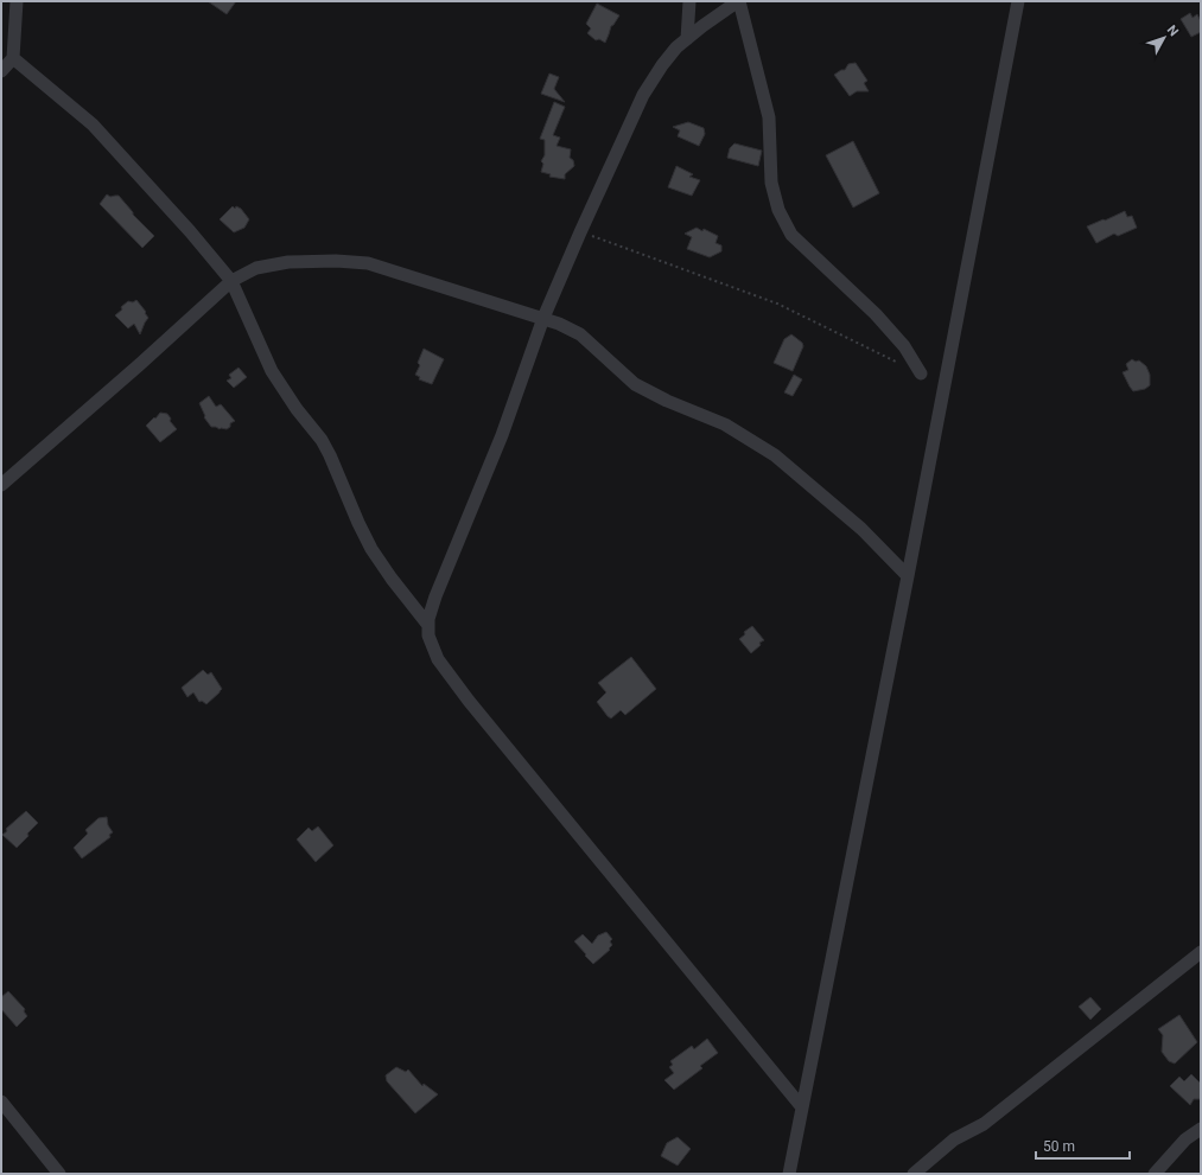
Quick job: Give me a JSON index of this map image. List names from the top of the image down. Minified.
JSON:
{"scale_bar":"50 m","north":"top right"}
